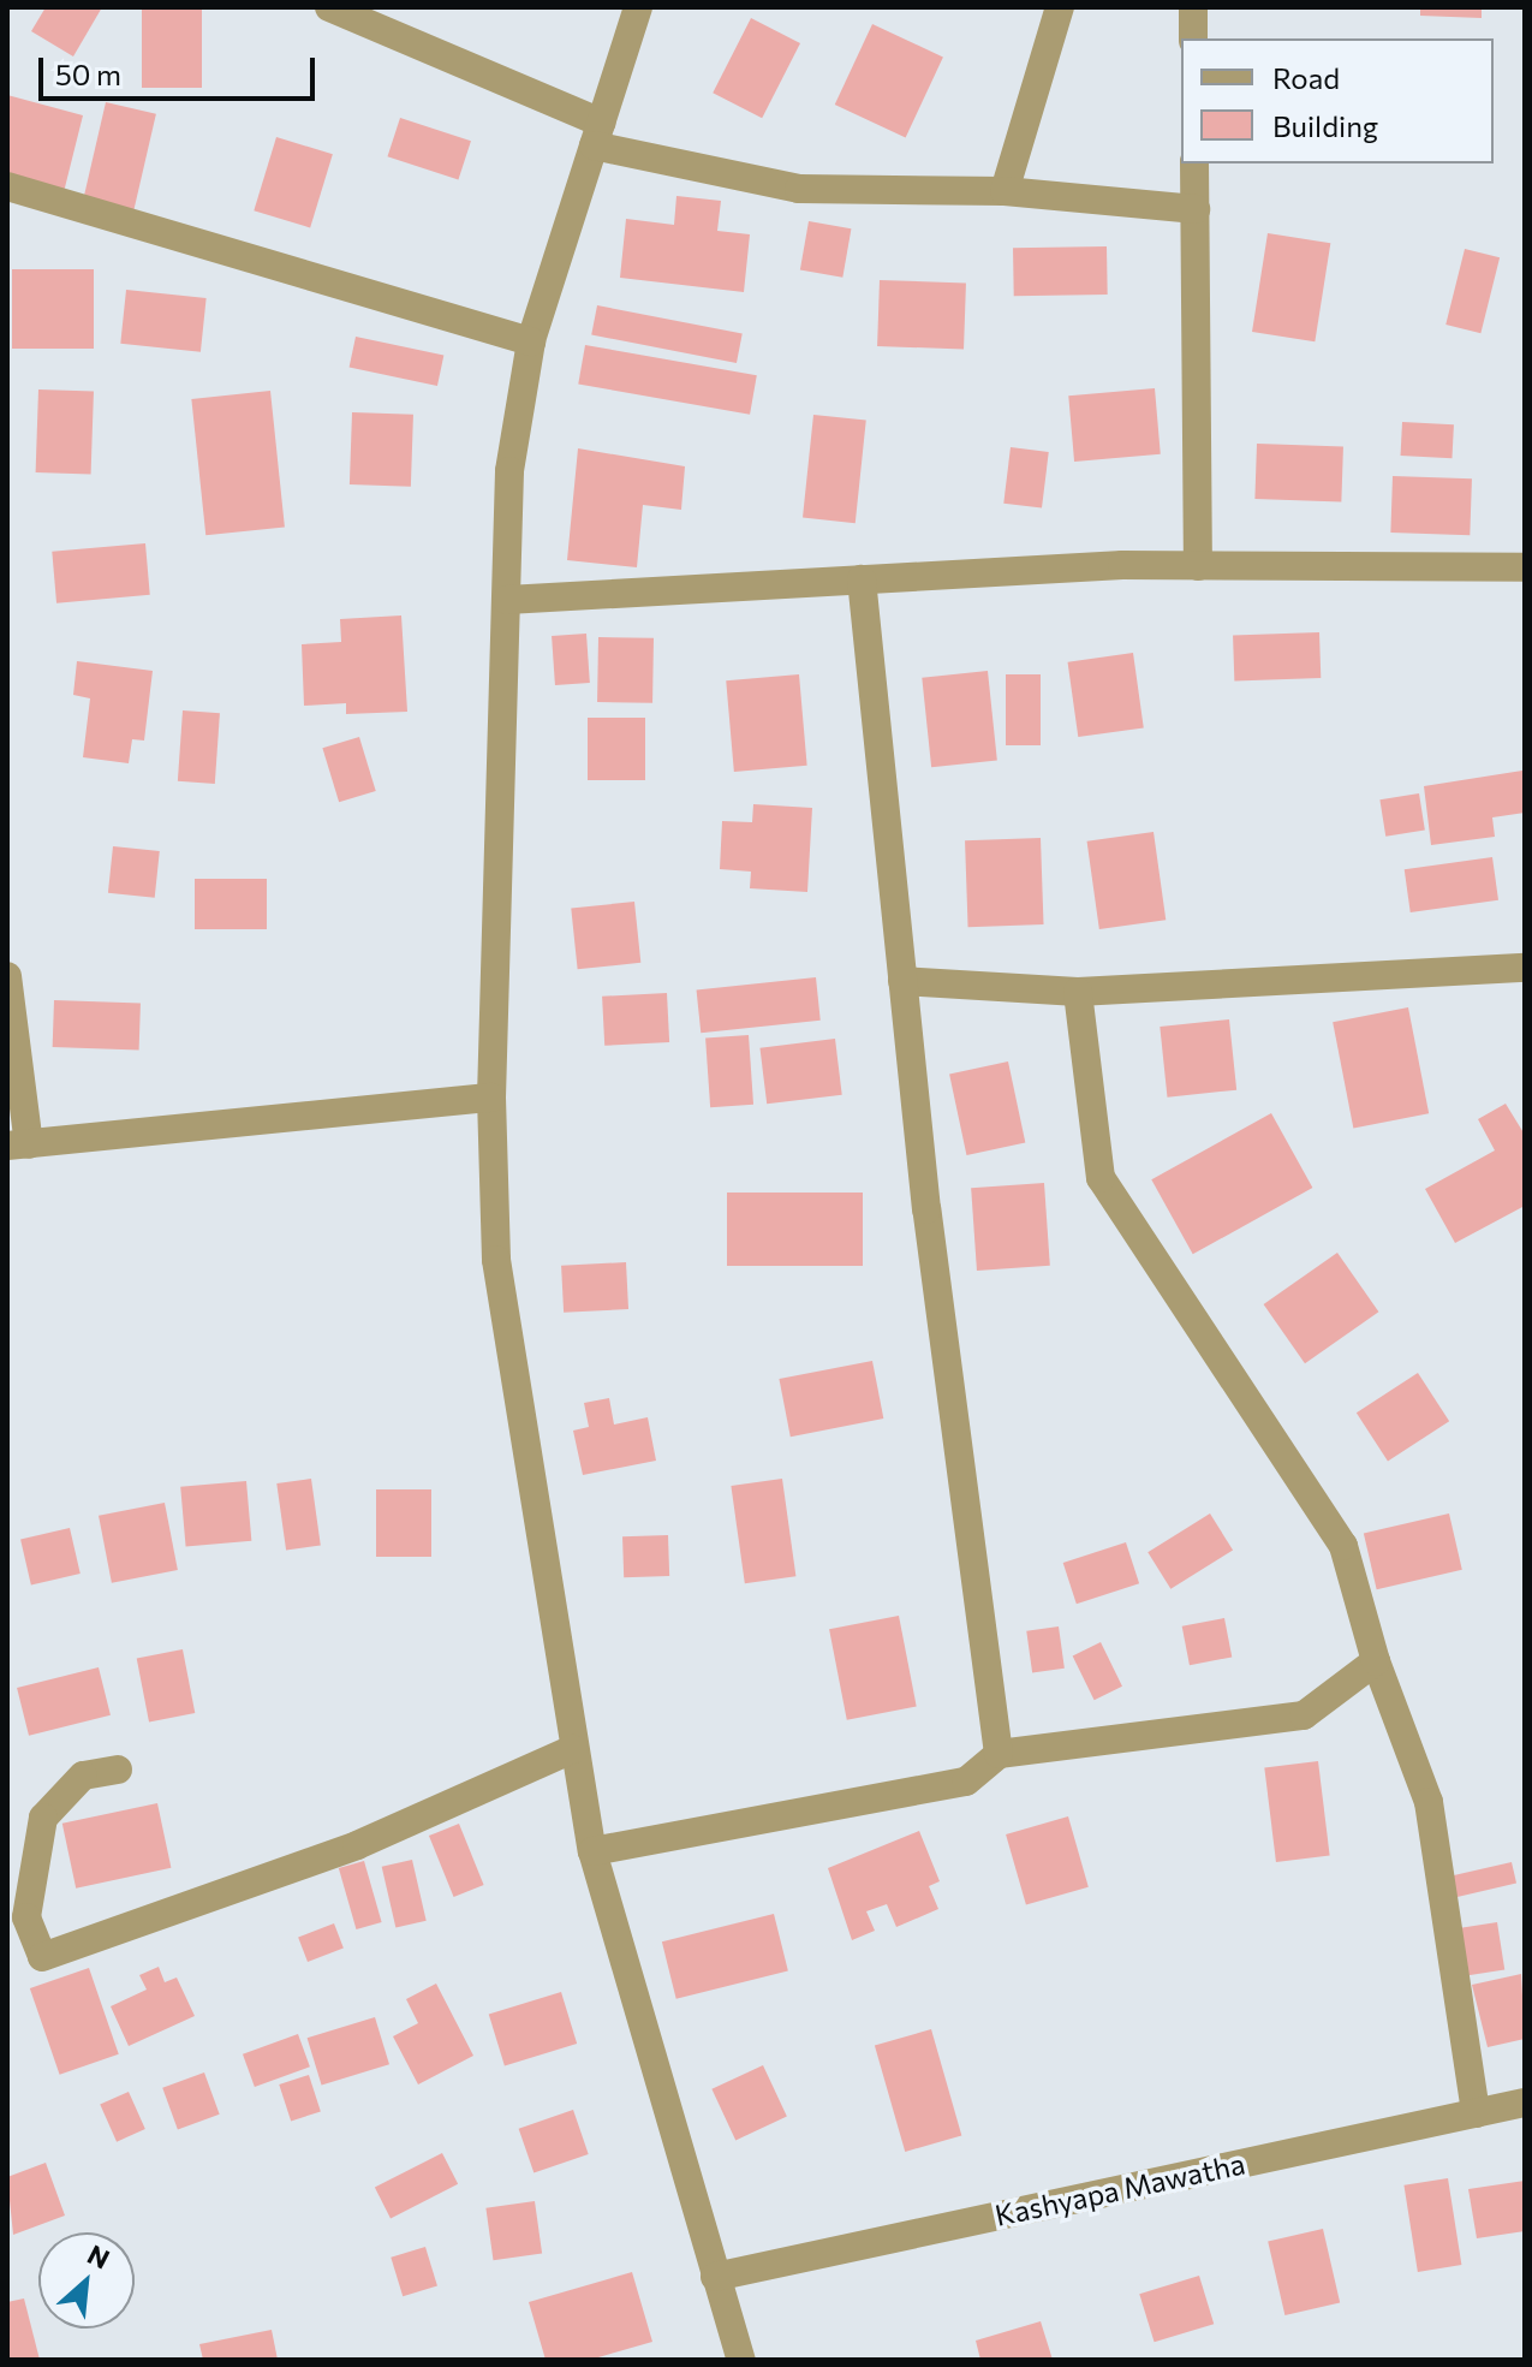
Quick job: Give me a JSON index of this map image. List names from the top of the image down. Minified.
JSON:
{"streets":{"street":["Kashyapa Mawatha"]},"legend":["Road","Building"],"scale_bar":"50 m","north":"top right"}
